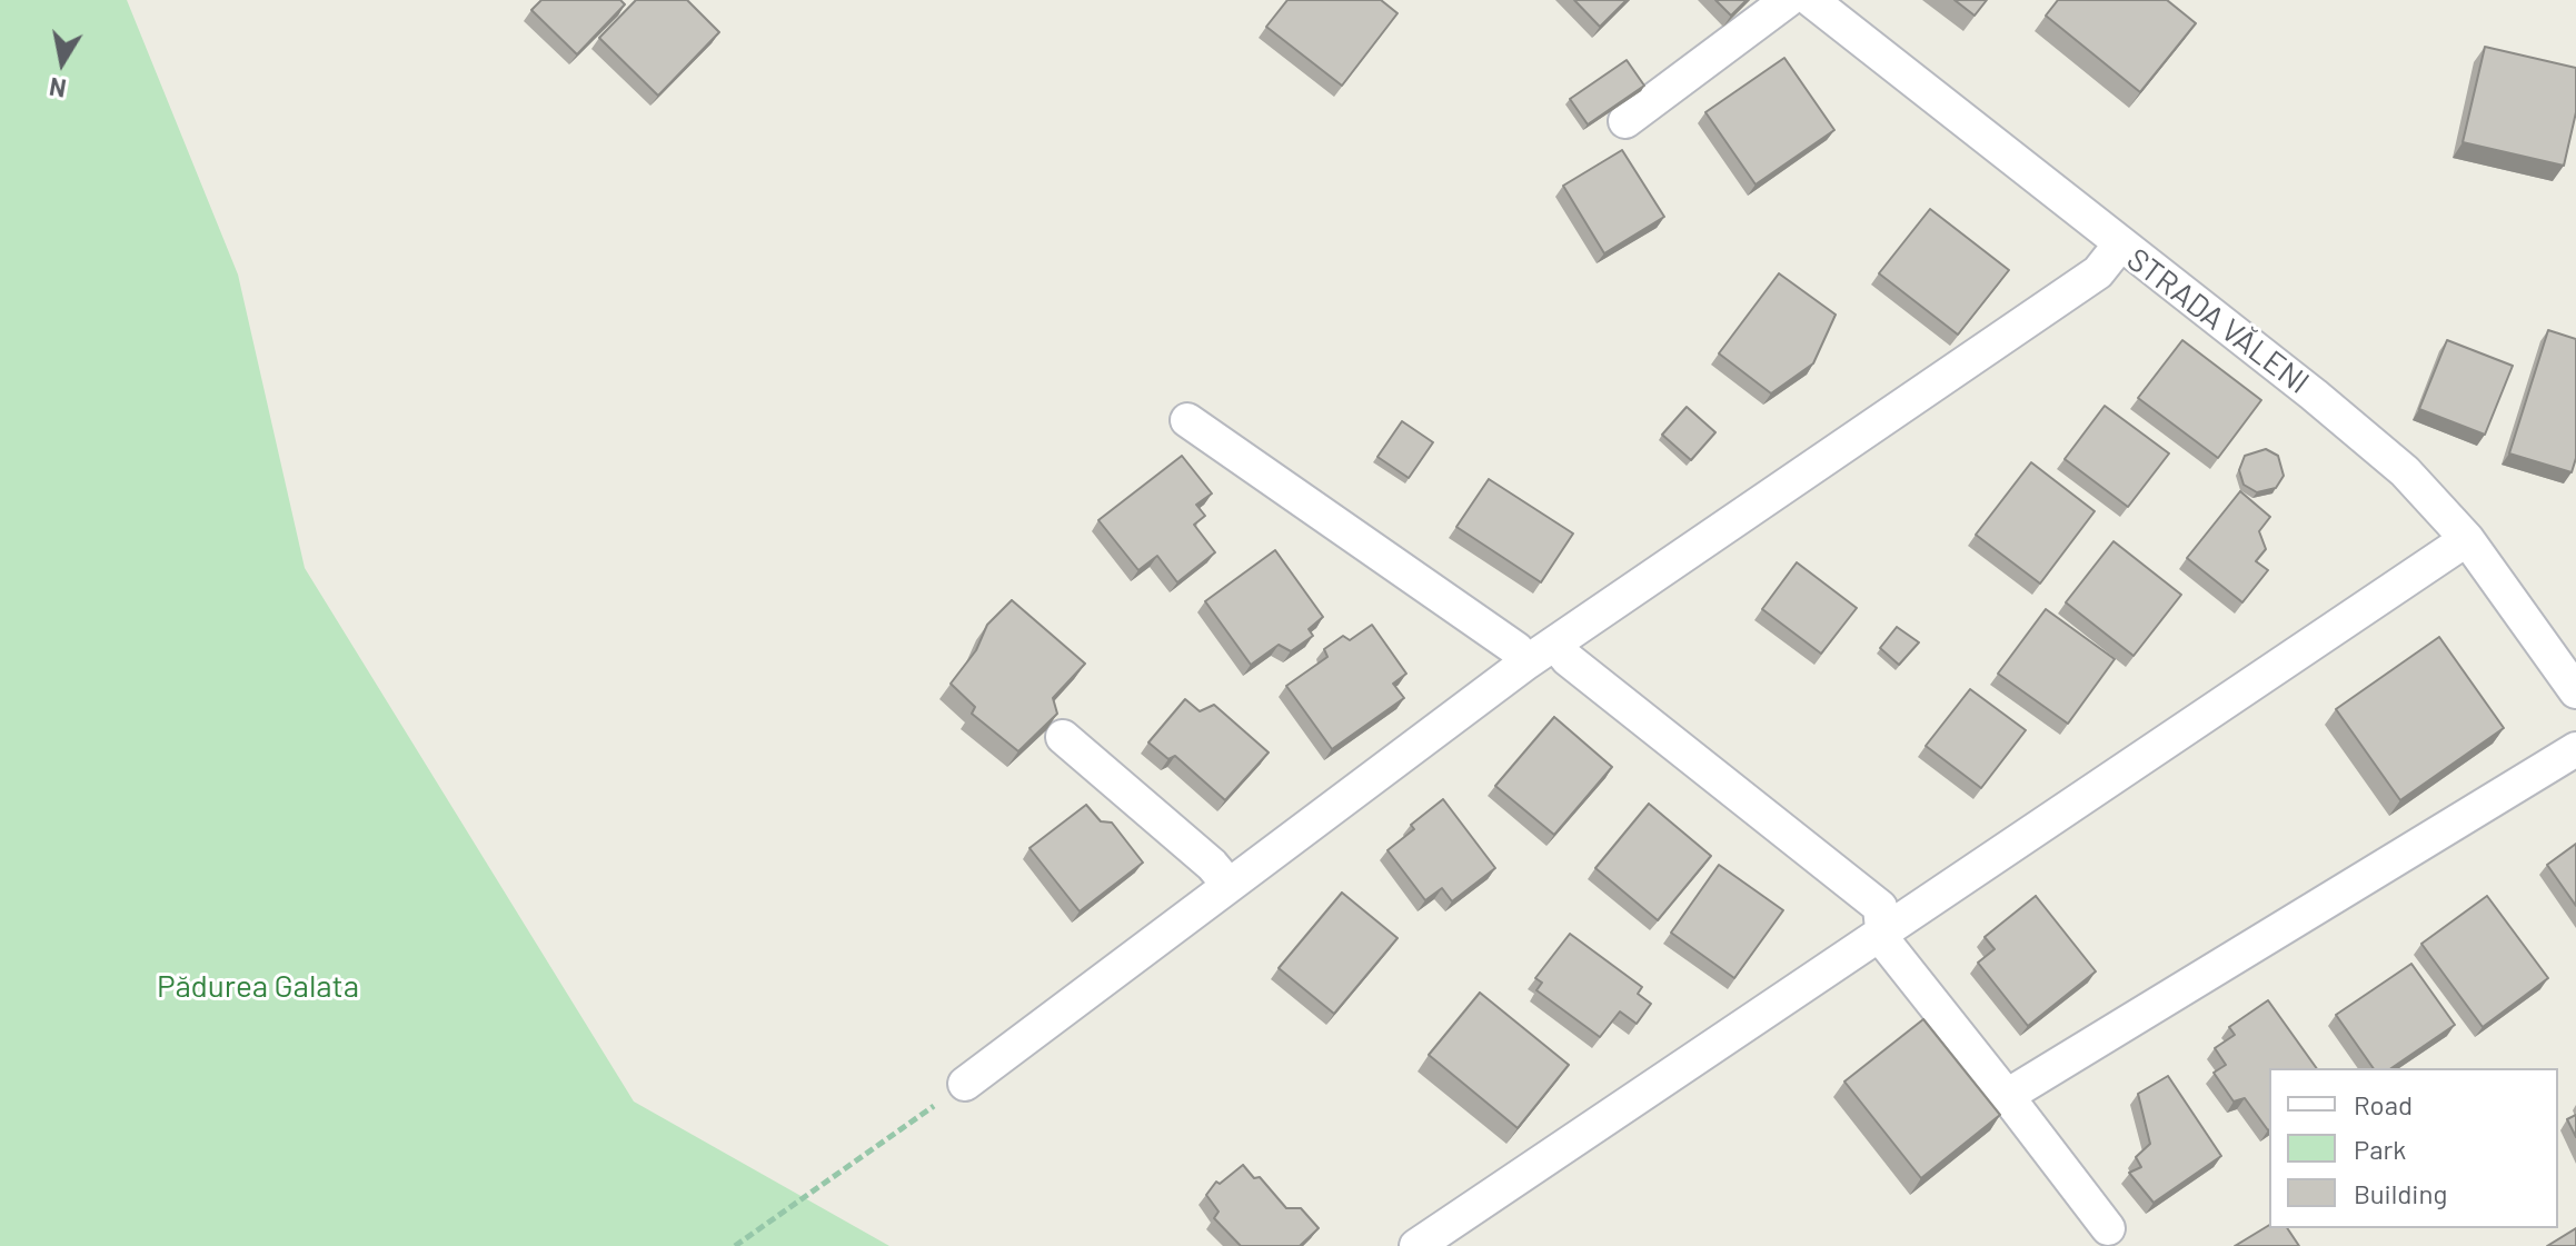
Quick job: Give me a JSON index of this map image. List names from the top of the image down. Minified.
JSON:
{"streets":{"street":["STRADA VĂLENI"]},"parks":["Pădurea Galata"],"legend":["Road","Park","Building"],"north":"bottom"}
